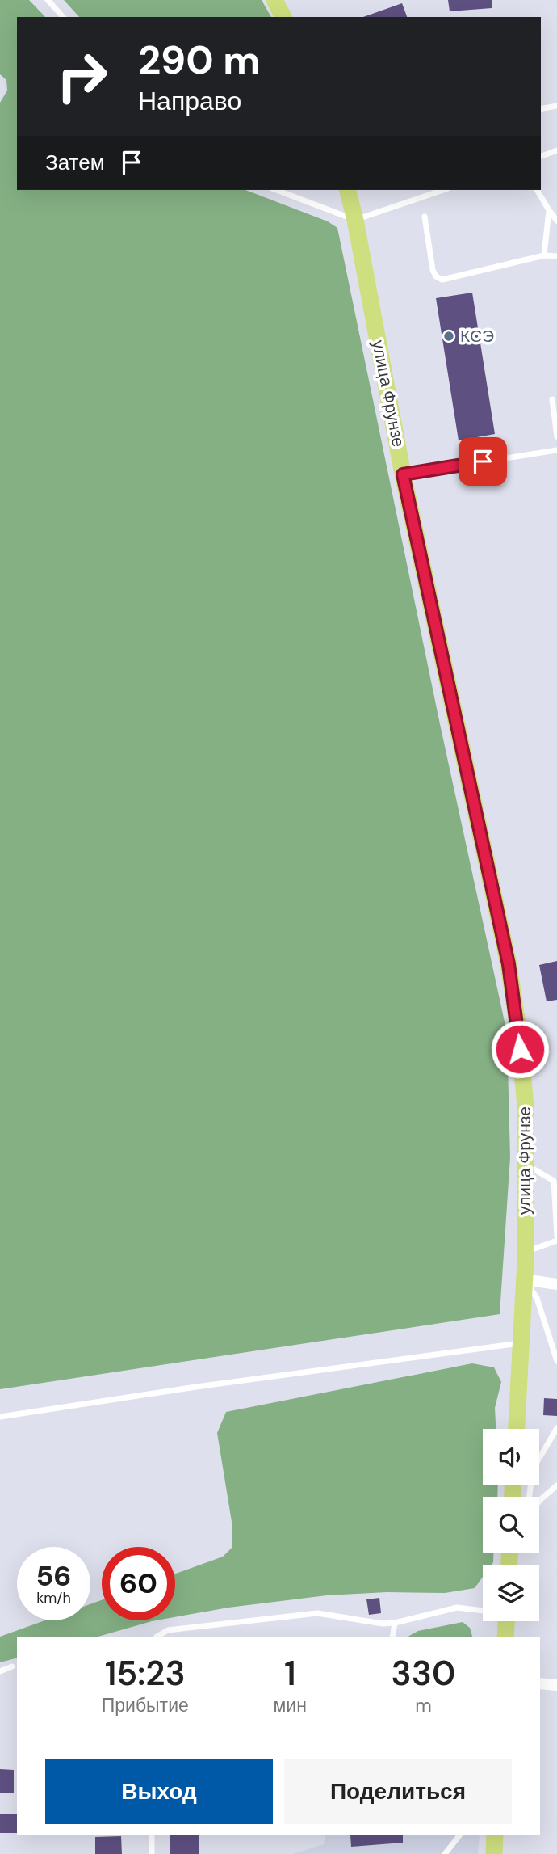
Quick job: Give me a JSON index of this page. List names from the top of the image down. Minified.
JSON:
{"streets":{"main road":["улица Фрунзе"]},"places":["КСЭ"],"page":{"turn":["290 m","Направо"],"then":"Затем","speed":"56 km/h","limit":"60","eta":["15:23","Прибытие","1","мин","330","m"],"buttons":["Выход","Поделиться"]}}
